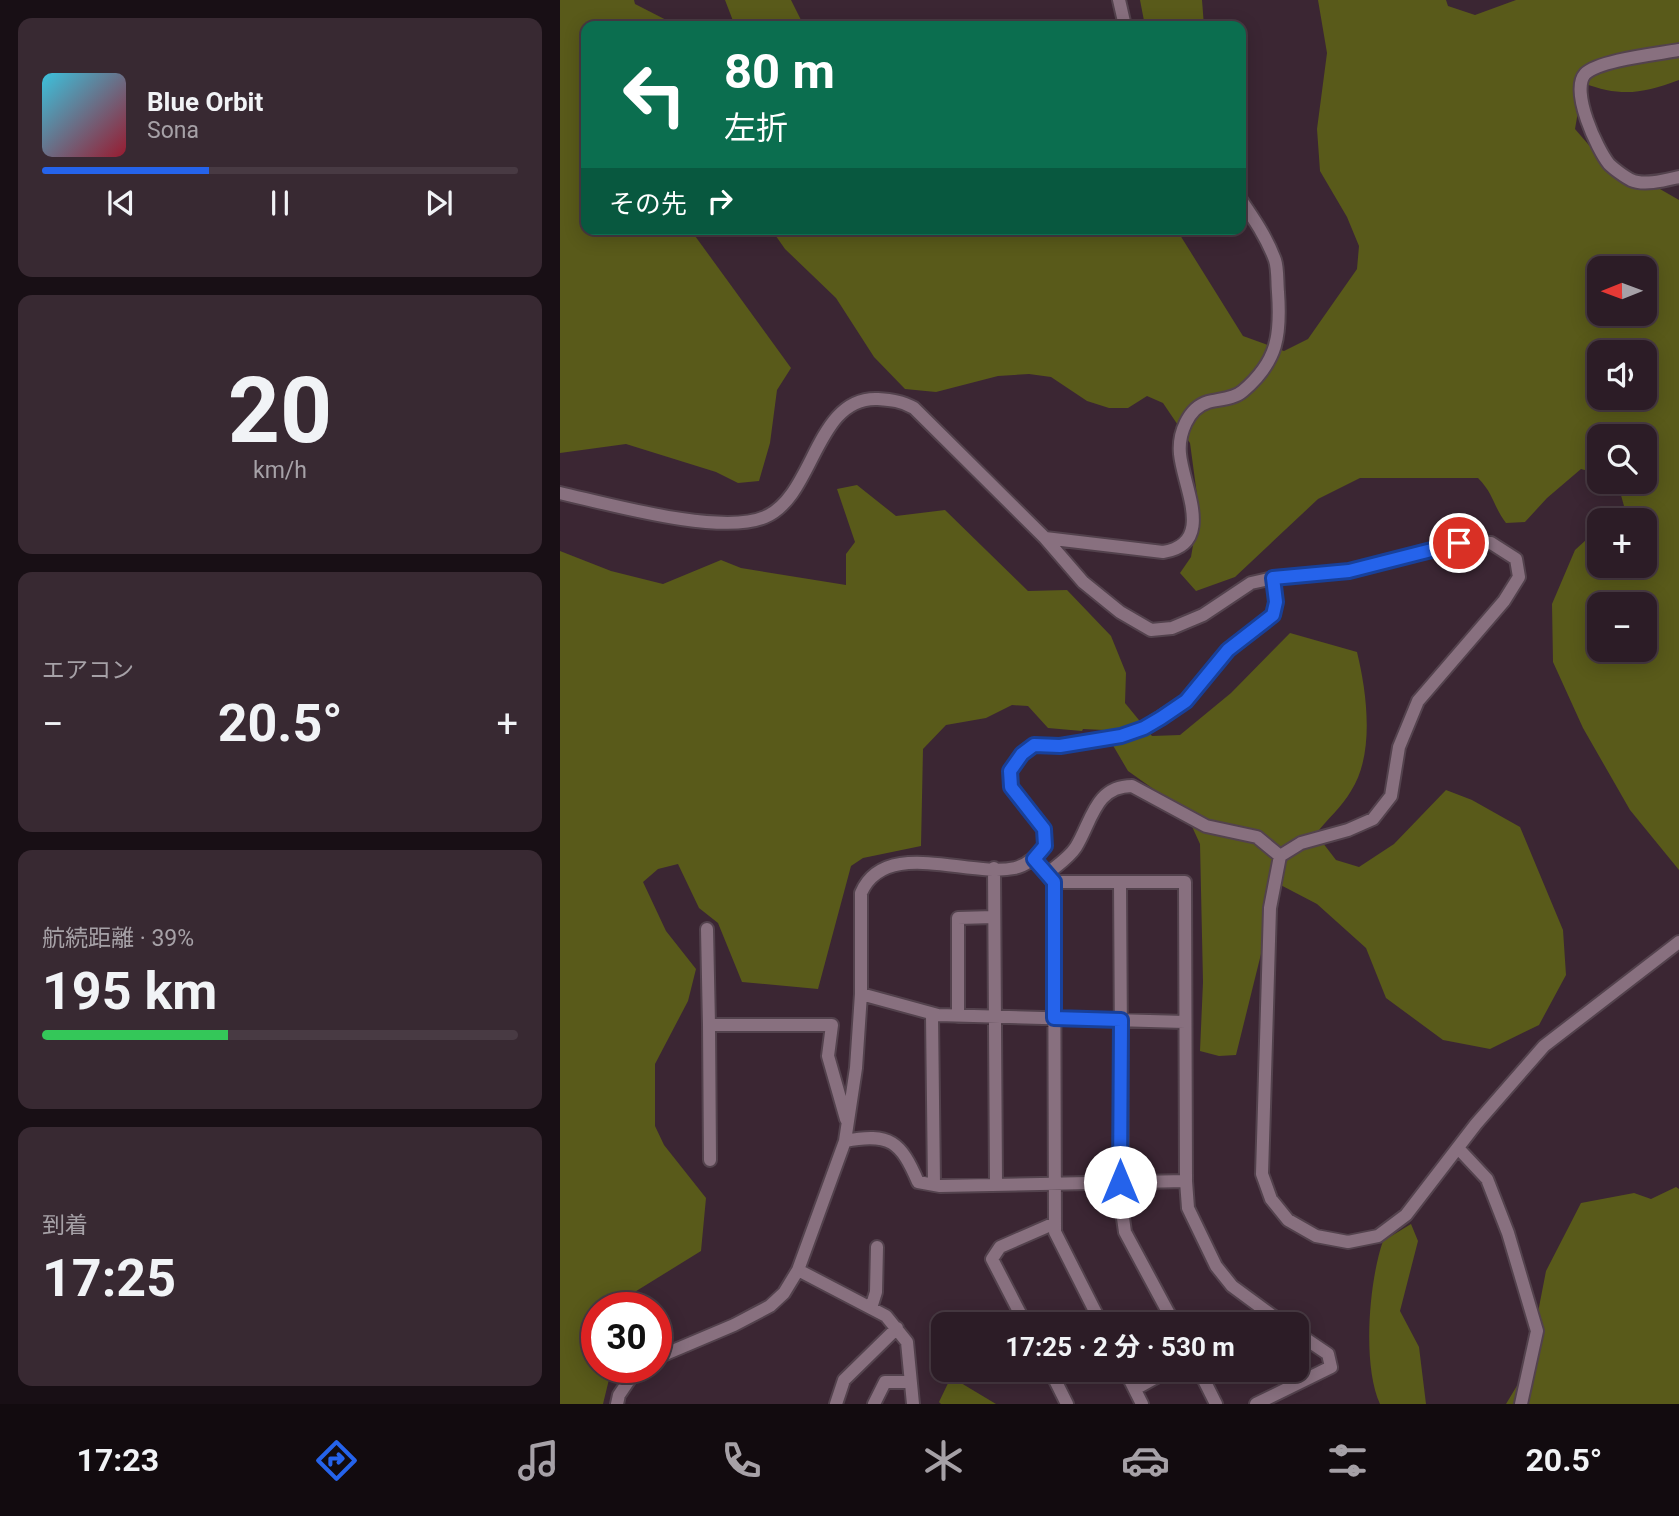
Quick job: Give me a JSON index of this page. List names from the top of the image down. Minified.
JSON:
{"north":"left","page":{"turn":["80 m","左折"],"song":["Blue Orbit","Sona"],"then":"その先","map_buttons":["+","−"],"tile":[["20","km/h"],"エアコン",["航続距離 · 39%","195 km"],["到着","17:25"]],"heat":["−","20.5°","+"],"limit":"30","trip":"17:25 · 2 分 · 530 m","tabs":["17:23","20.5°"]}}
